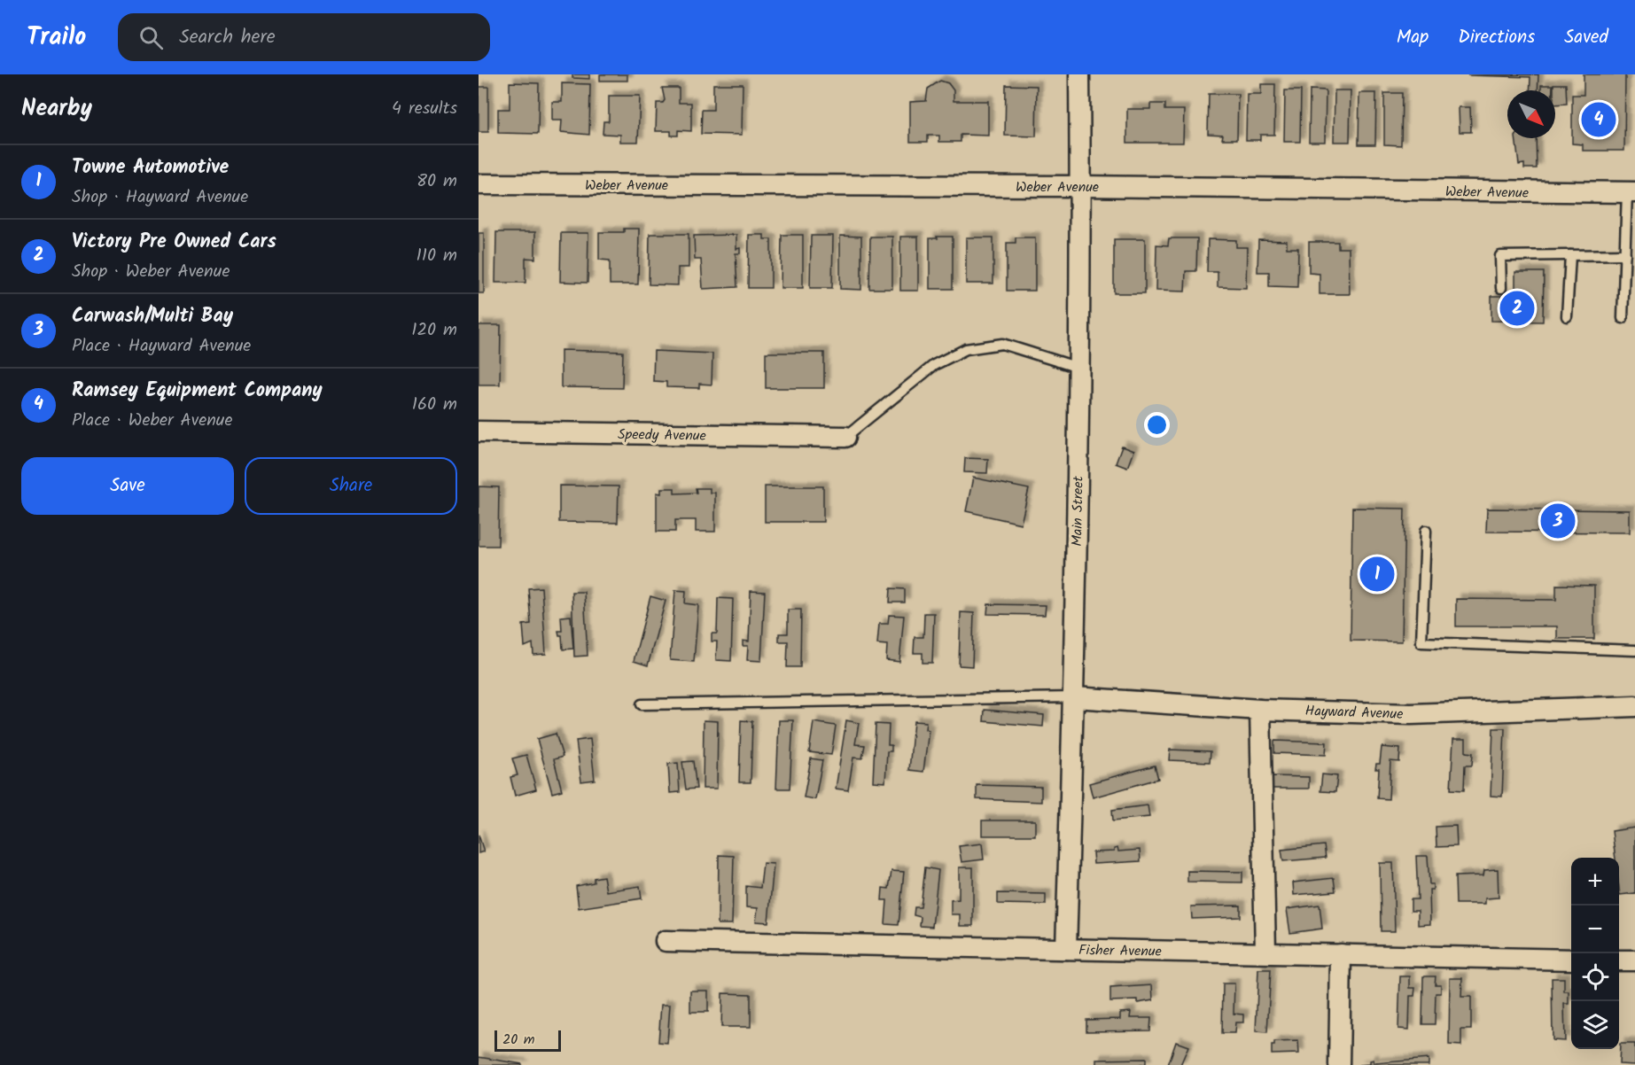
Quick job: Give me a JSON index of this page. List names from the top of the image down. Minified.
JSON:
{"streets":{"street":["Weber Avenue","Speedy Avenue","Main Street","Hayward Avenue","Fisher Avenue"]},"crossings":[["Weber Avenue","Main Street"],["Main Street","Hayward Avenue"],["Main Street","Fisher Avenue"]],"scale_bar":"20 m","north":"bottom right","page":{"header":"Trailo","search":"Search here","nav":["Map","Directions","Saved"],"heading":["Nearby","4 results"],"pins":["4","2","3","1"],"list":[{"mark":"1","name":"Towne Automotive","note":"Shop · Hayward Avenue","value":"80 m"},{"mark":"2","name":"Victory Pre Owned Cars","note":"Shop · Weber Avenue","value":"110 m"},{"mark":"3","name":"Carwash/Multi Bay","note":"Place · Hayward Avenue","value":"120 m"},{"mark":"4","name":"Ramsey Equipment Company","note":"Place · Weber Avenue","value":"160 m"}],"buttons":["Save","Share"],"map_buttons":["+","−"],"scale":"20 m"}}
